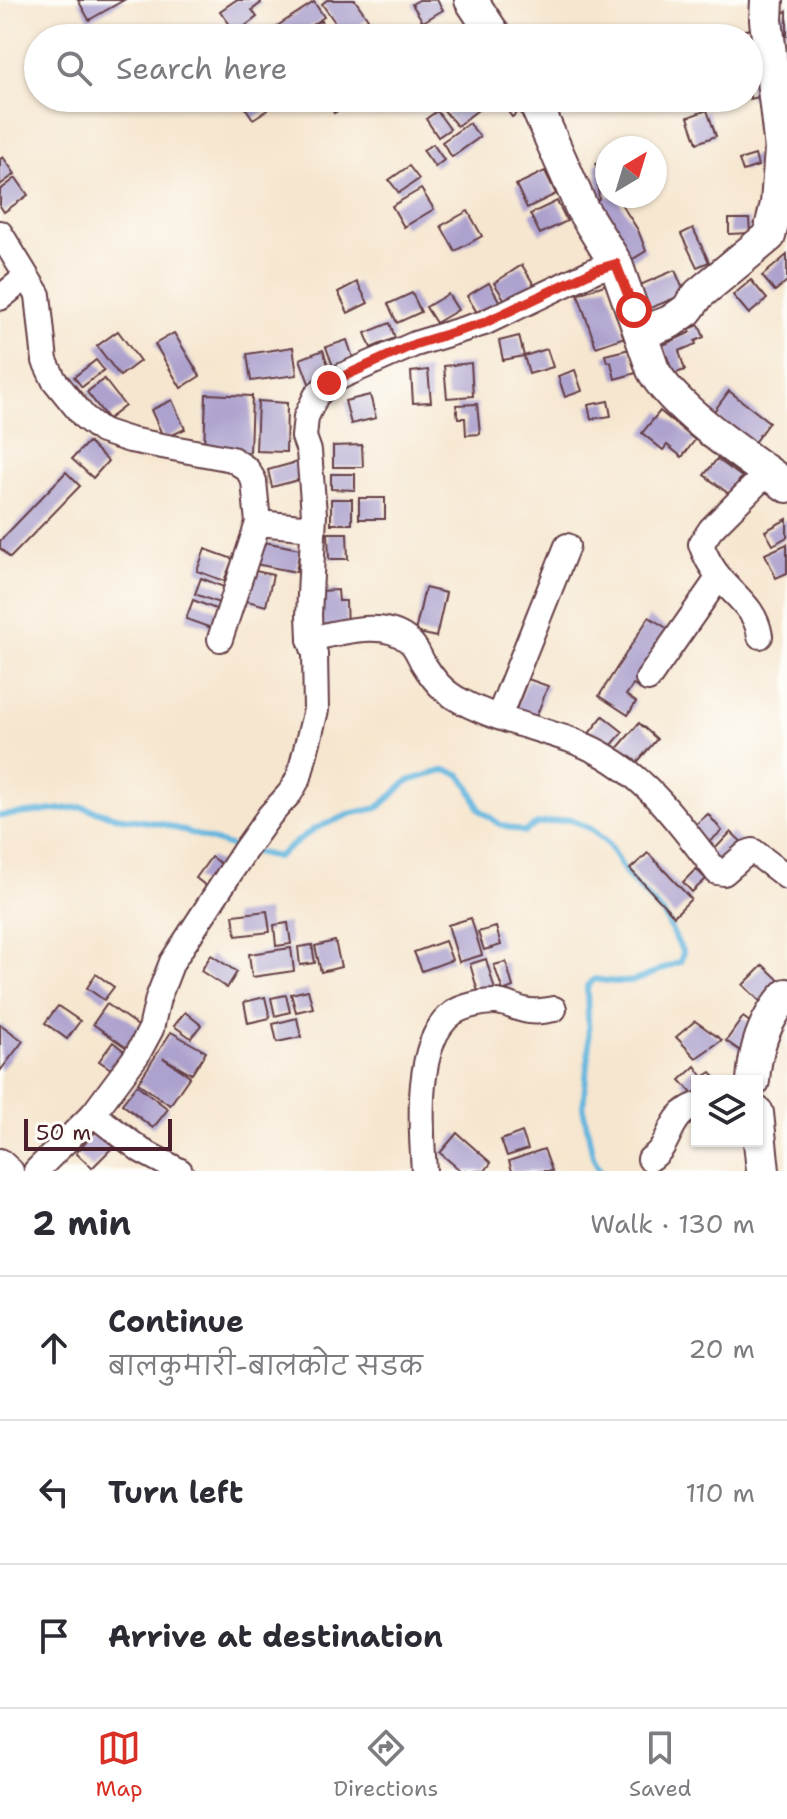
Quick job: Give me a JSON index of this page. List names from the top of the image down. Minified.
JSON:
{"scale_bar":"50 m","north":"top right","page":{"search":"Search here","scale":"50 m","heading":["2 min","Walk · 130 m"],"list":[["Continue","बालकुमारी-बालकोट सडक","20 m"],["Turn left","110 m"],"Arrive at destination"],"nav":["Map","Directions","Saved"]}}
